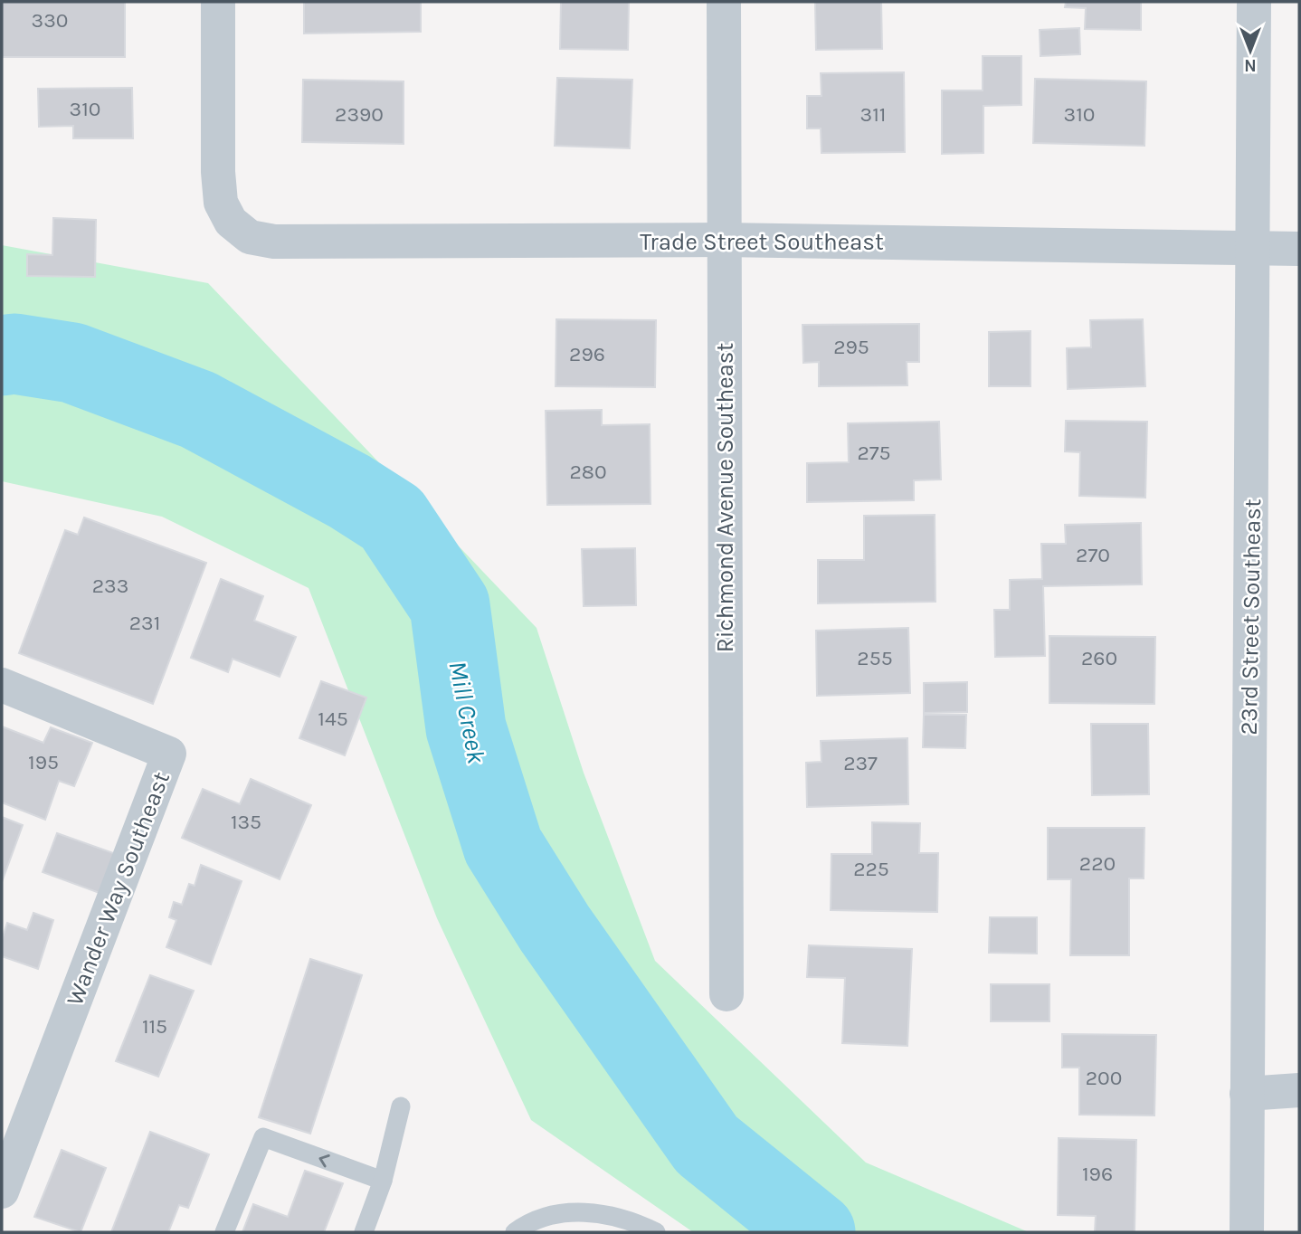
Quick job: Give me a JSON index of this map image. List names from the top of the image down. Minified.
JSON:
{"streets":{"street":["Trade Street Southeast","Richmond Avenue Southeast","23rd Street Southeast","Wander Way Southeast"]},"crossings":[["Trade Street Southeast","Richmond Avenue Southeast"],["Trade Street Southeast","23rd Street Southeast"]],"water":["Mill Creek"],"house_numbers":["330","310","2390","311","310","295","296","275","280","270","233","231","255","260","145","195","237","135","220","225","115","200","196"],"north":"bottom"}
